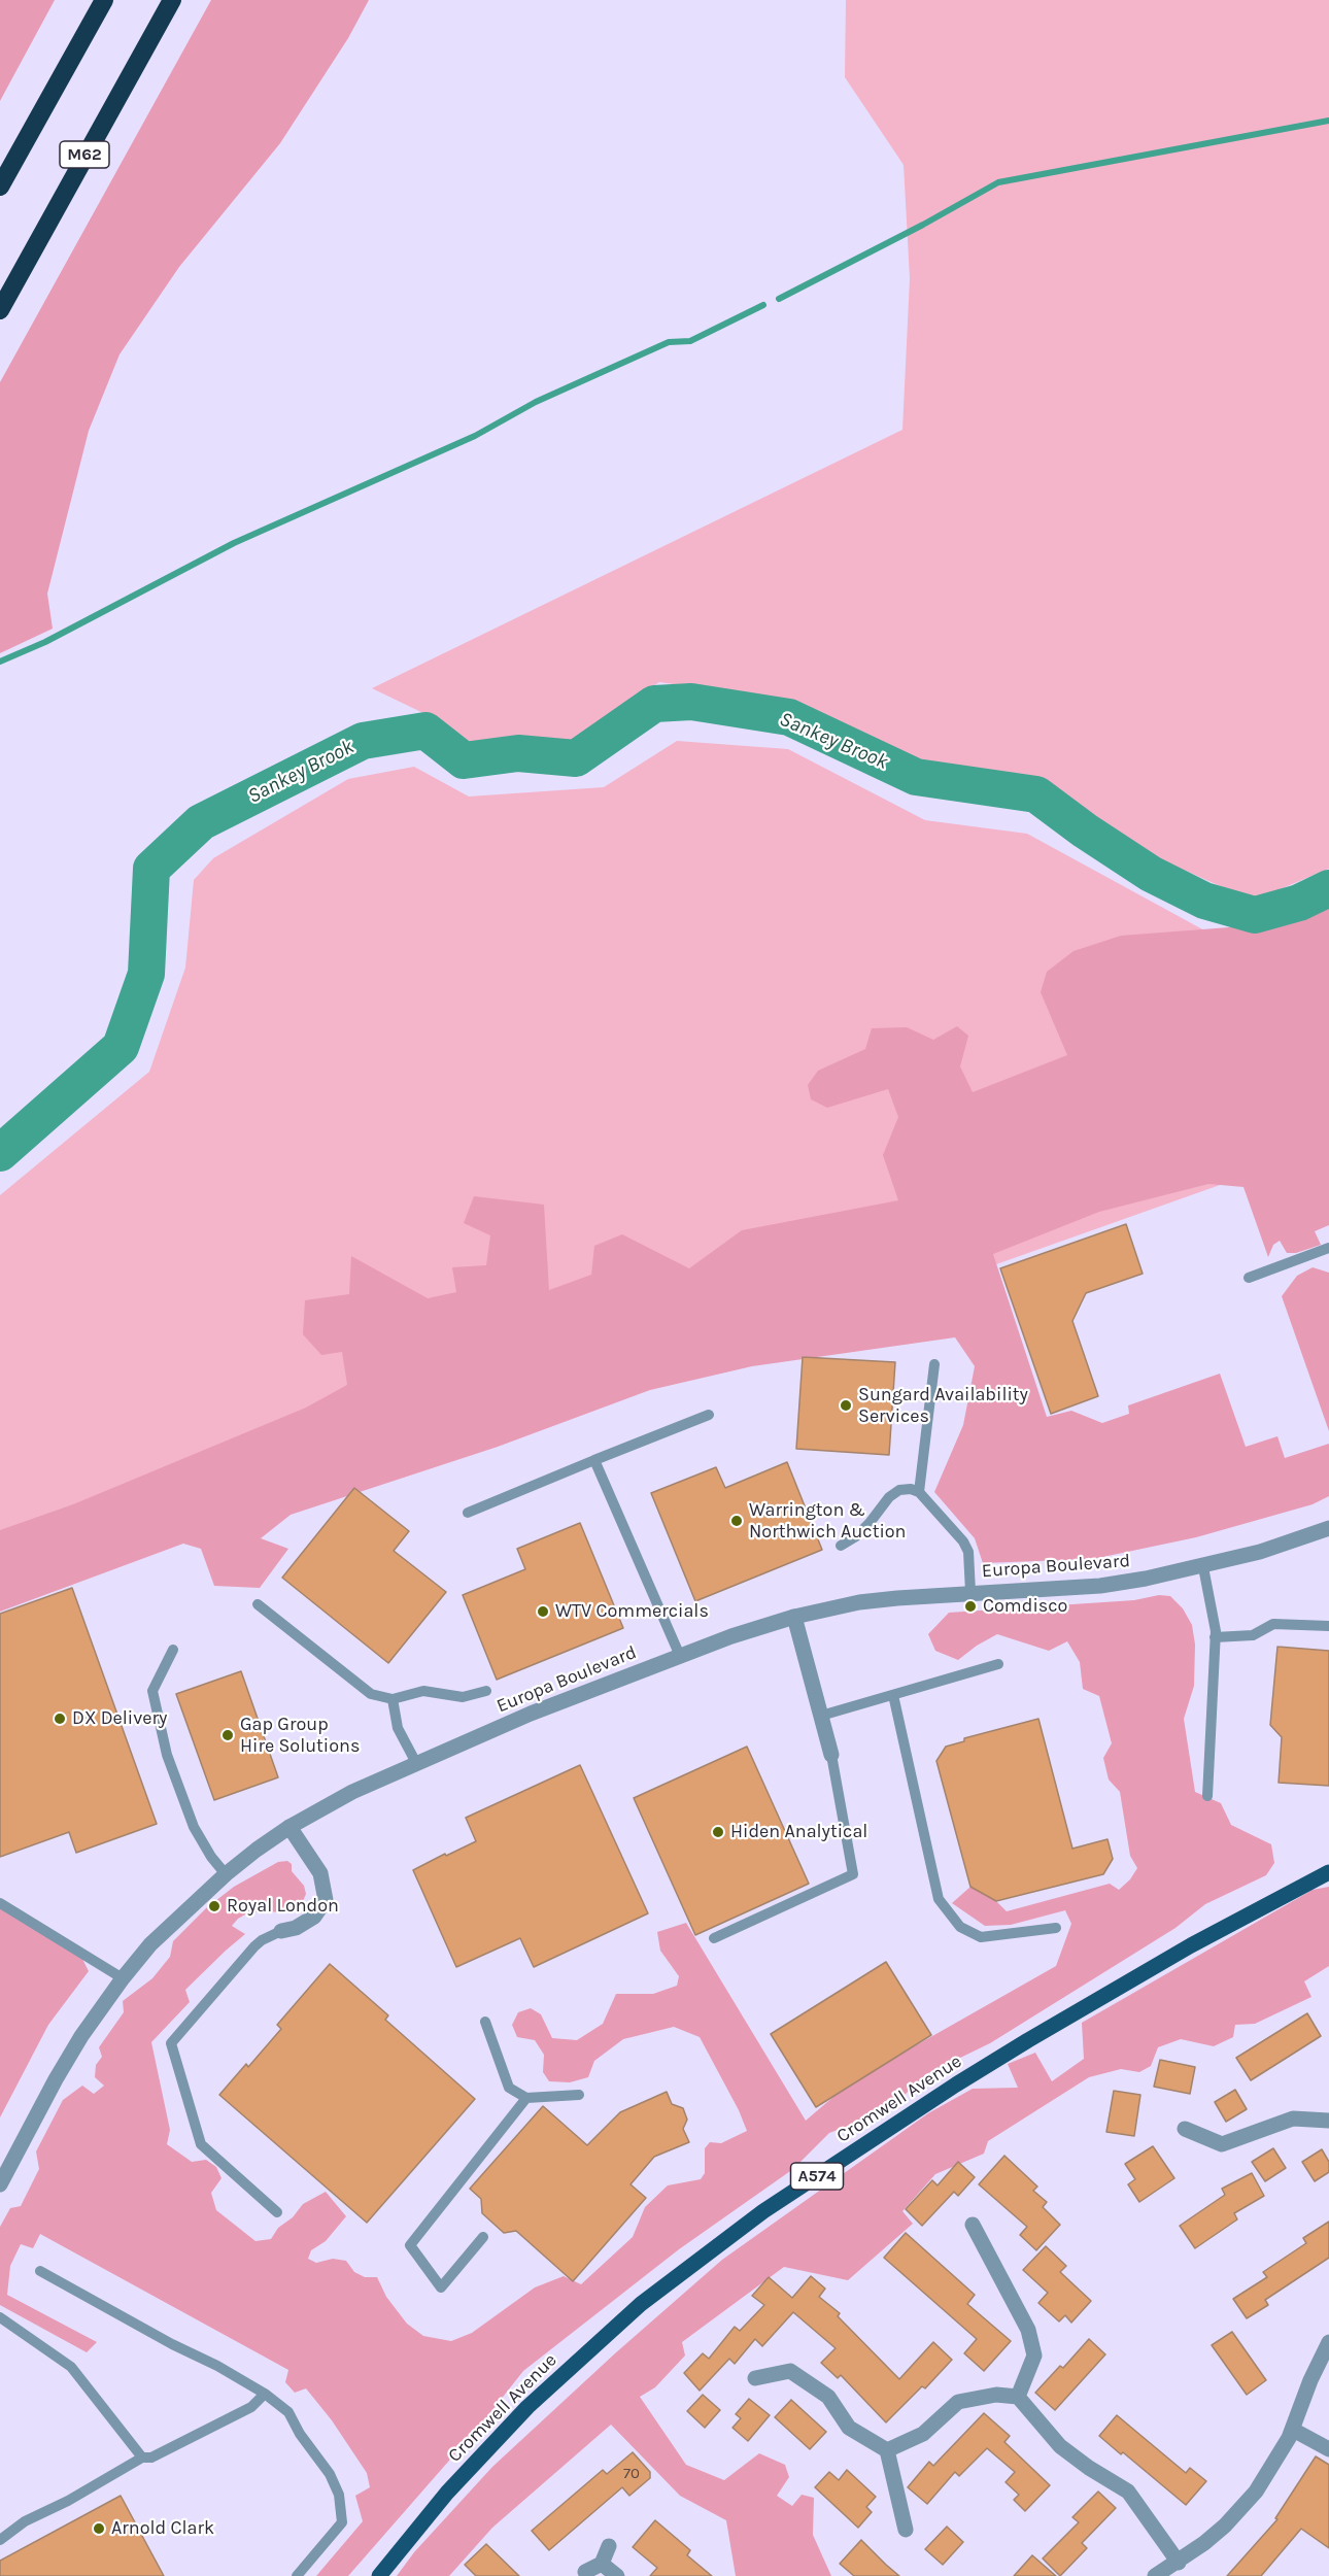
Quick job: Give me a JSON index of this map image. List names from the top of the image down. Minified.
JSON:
{"streets":{"highway":["M62"],"main road":["Cromwell Avenue","A574"],"street":["Europa Boulevard"]},"water":["Sankey Brook"],"places":["Sungard Availability Services","Warrington & Northwich Auction","Comdisco","WTV Commercials","DX Delivery","Gap Group Hire Solutions","Hiden Analytical","Royal London","Arnold Clark"],"house_numbers":["70"]}
